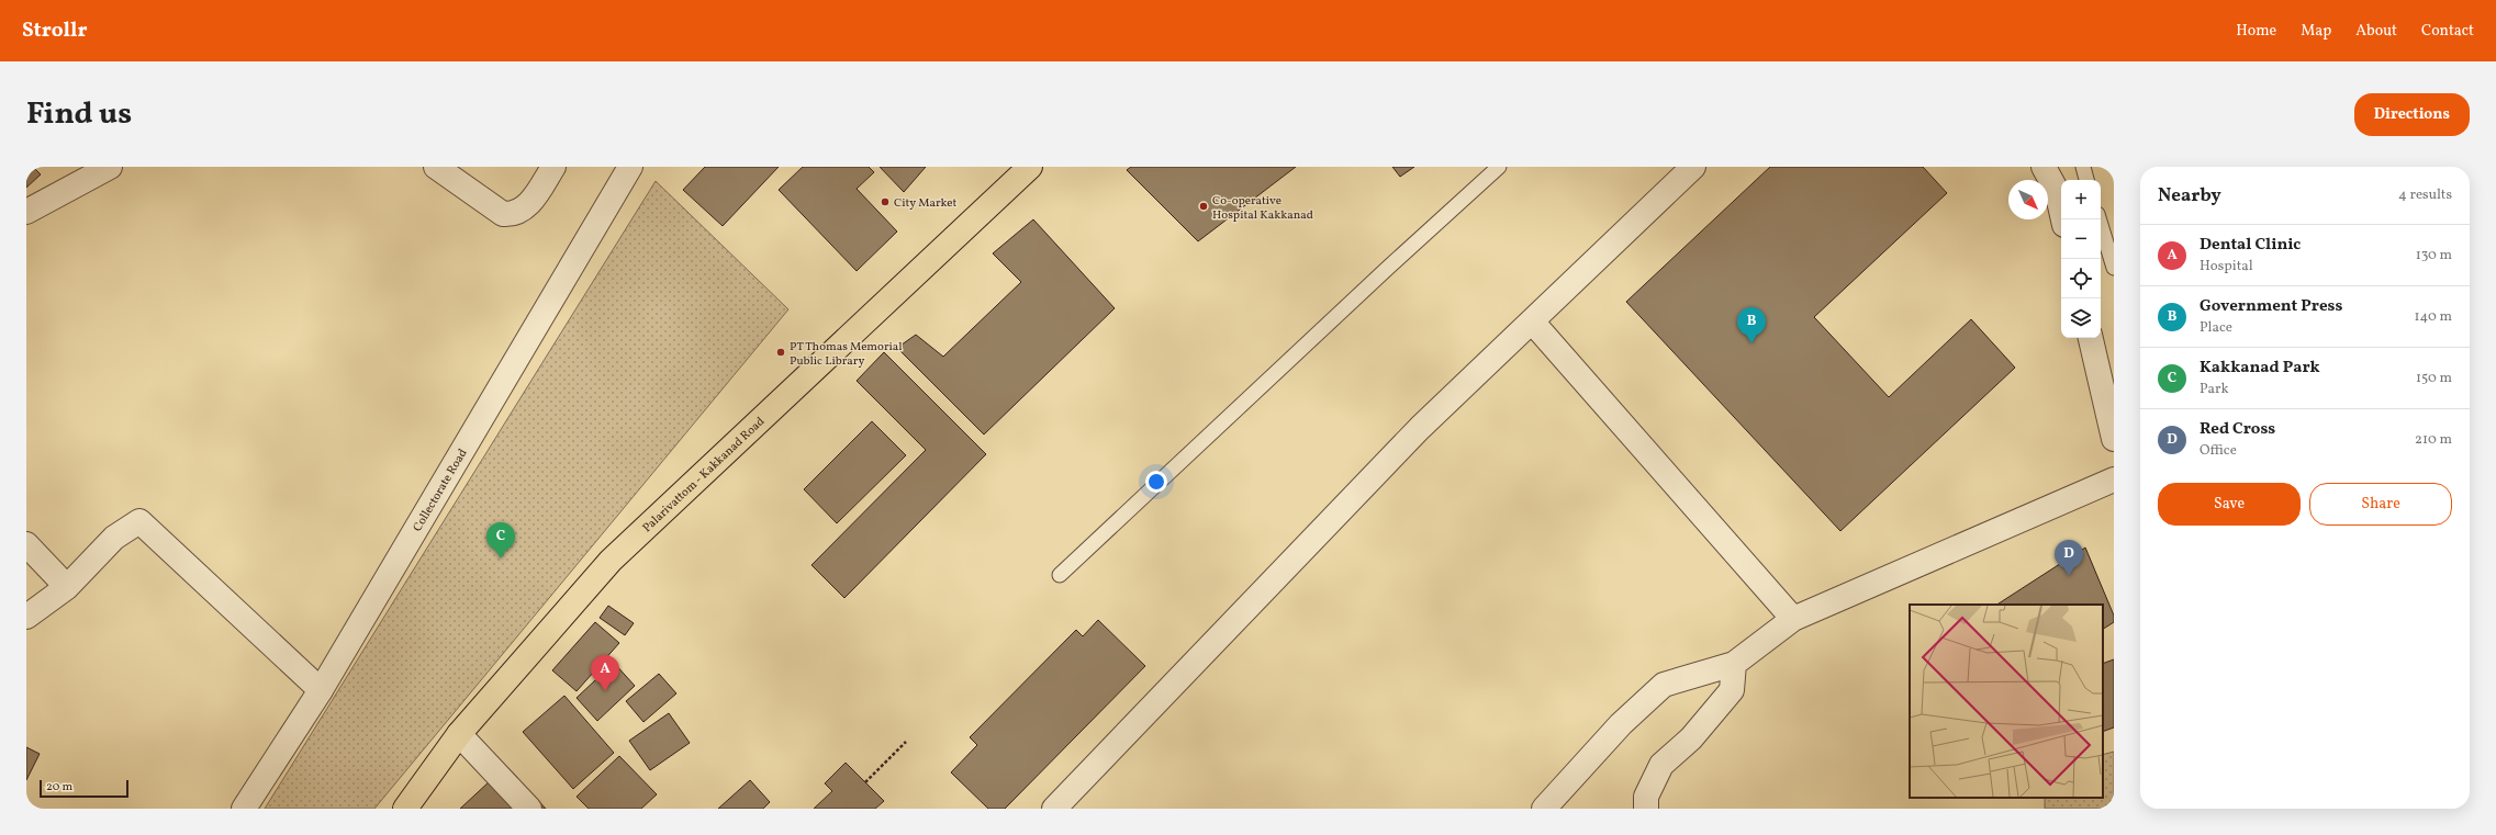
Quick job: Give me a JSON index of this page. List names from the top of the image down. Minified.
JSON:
{"streets":{"main road":["Palarivattom - Kakkanad Road"],"street":["Collectorate Road"]},"places":["City Market","Co-operative Hospital Kakkanad","PT Thomas Memorial Public Library"],"scale_bar":"20 m","north":"bottom right","page":{"header":"Strollr","nav":["Home","Map","About","Contact"],"title":"Find us","buttons":["Directions",["Save","Share"]],"heading":["Nearby","4 results"],"map_buttons":["+","−"],"list":[{"mark":"A","name":"Dental Clinic","note":"Hospital","value":"130 m"},{"mark":"B","name":"Government Press","note":"Place","value":"140 m"},{"mark":"C","name":"Kakkanad Park","note":"Park","value":"150 m"},{"mark":"D","name":"Red Cross","note":"Office","value":"210 m"}],"pins":["B","C","D","A"],"scale":"20 m"}}
